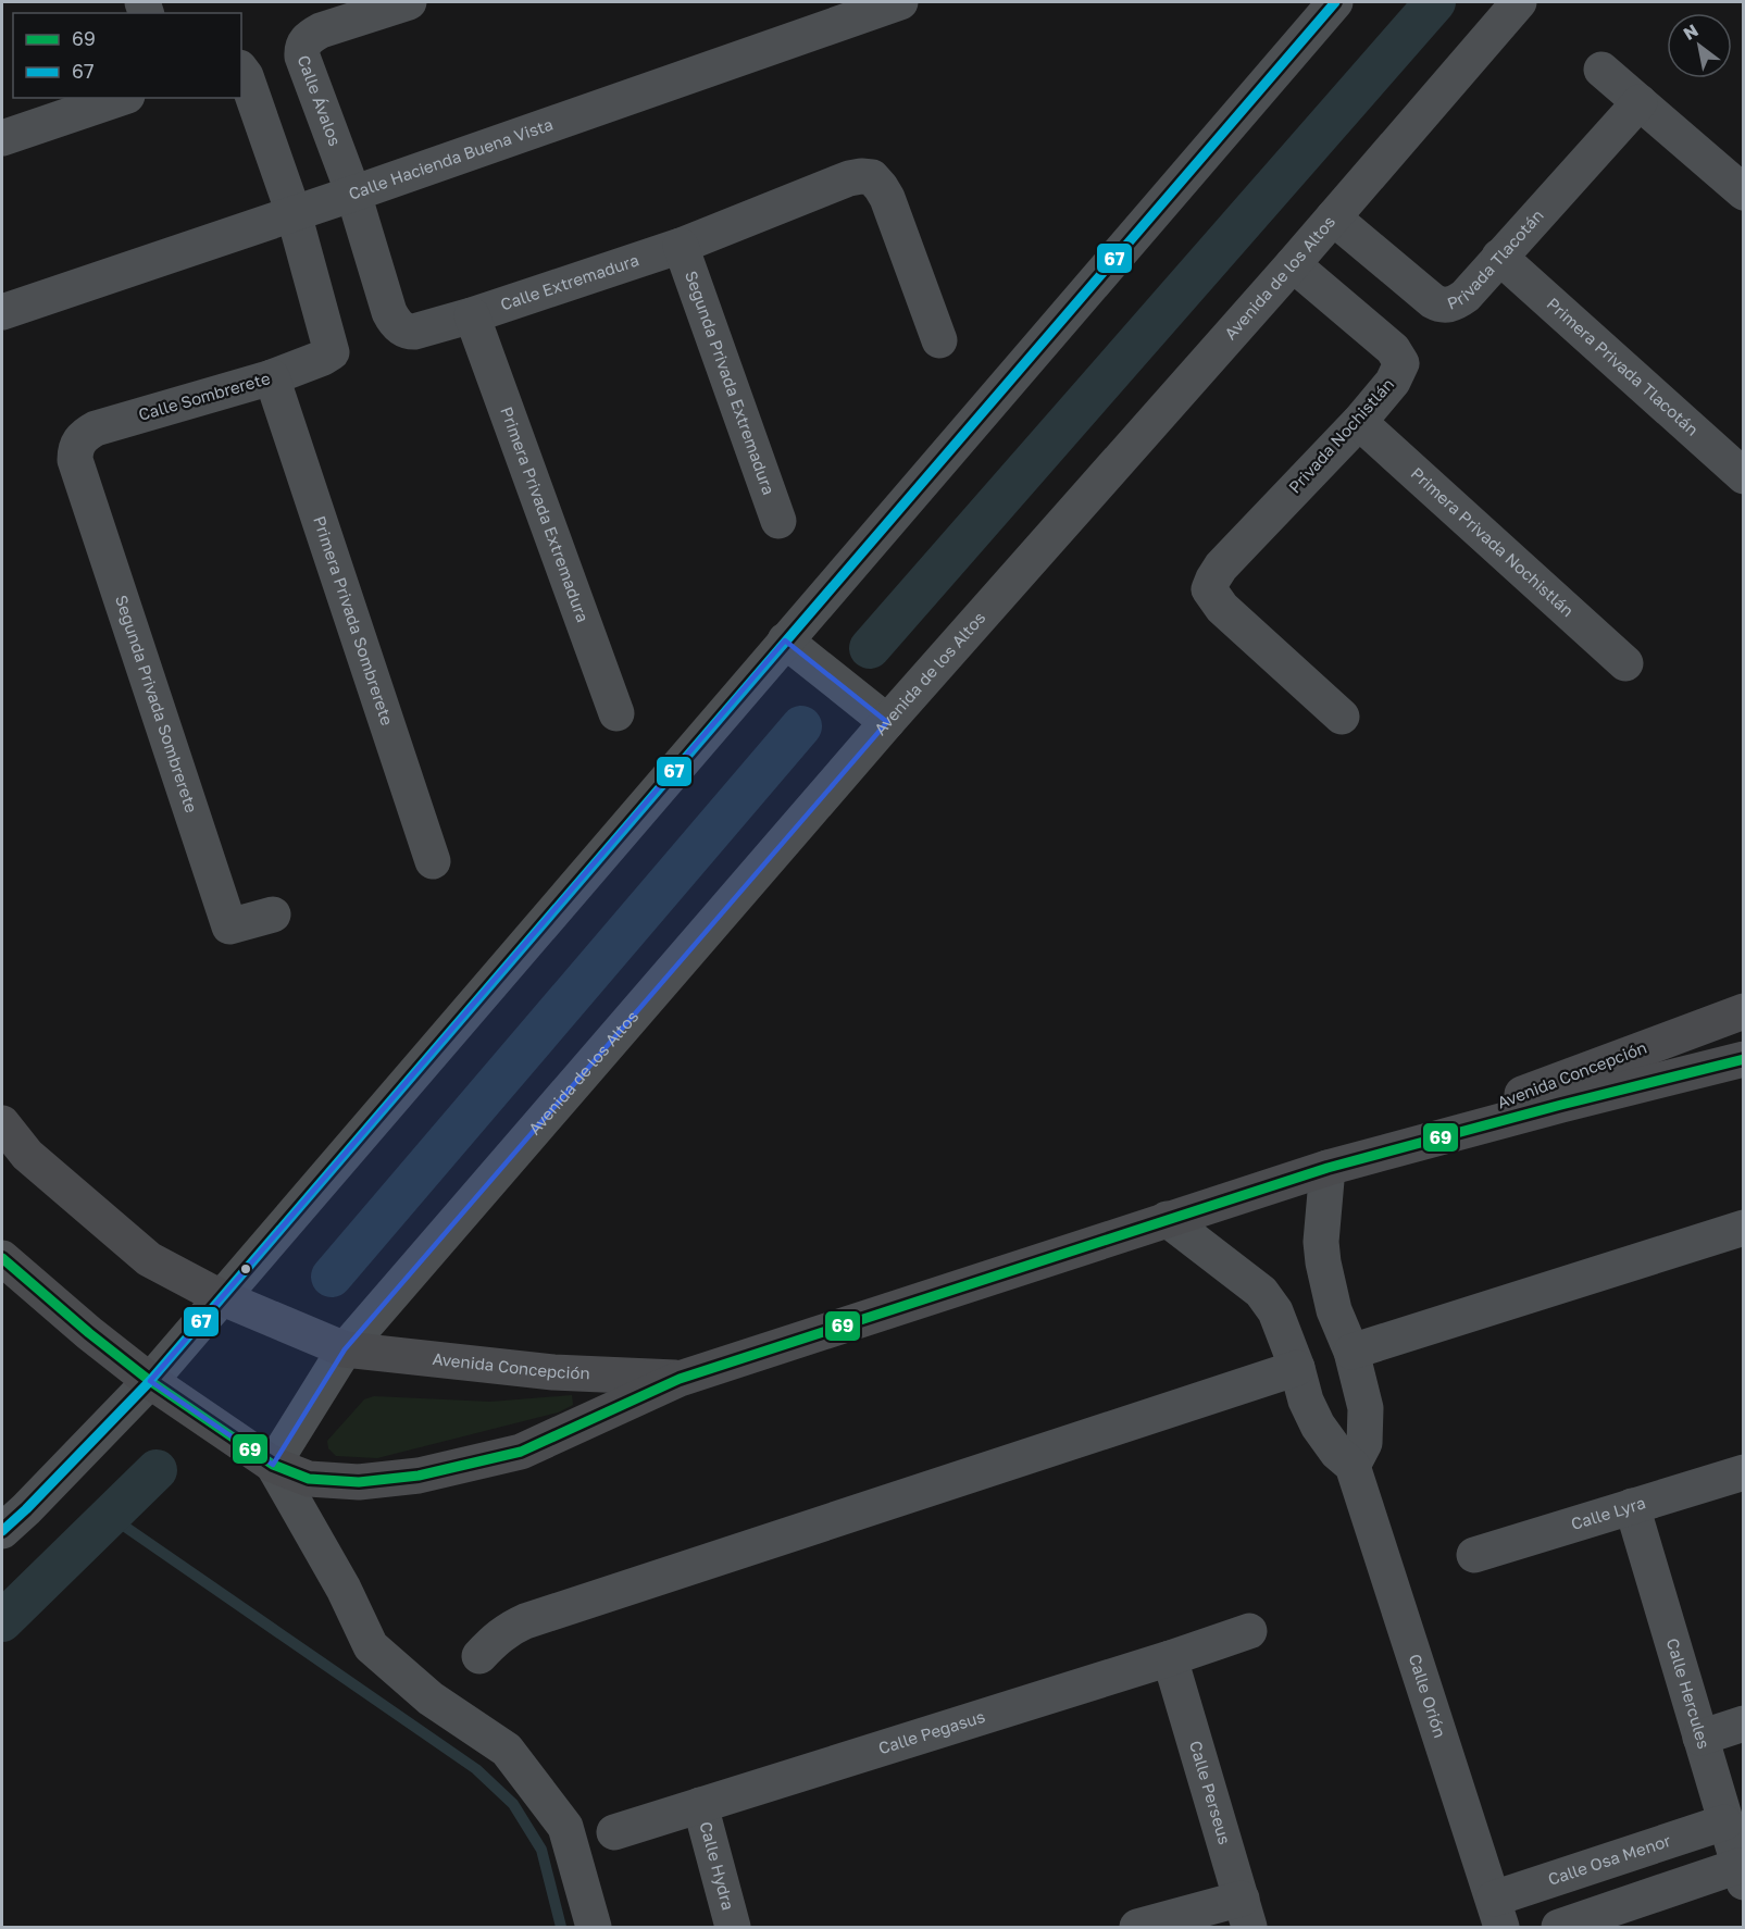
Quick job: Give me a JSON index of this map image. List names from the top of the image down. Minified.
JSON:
{"streets":{"main road":["Avenida Concepción"],"street":["Calle Ávalos","Calle Hacienda Buena Vista","Privada Tlacotán","Avenida de los Altos","Calle Extremadura","Primera Privada Tlacotán","Segunda Privada Extremadura","Calle Sombrerete","Privada Nochistlán","Primera Privada Extremadura","Primera Privada Nochistlán","Primera Privada Sombrerete","Segunda Privada Sombrerete","Calle Lyra","Calle Hercules","Calle Orión","Calle Pegasus","Calle Perseus","Calle Osa Menor","Calle Hydra"]},"crossings":[["Calle Ávalos","Calle Hacienda Buena Vista"],["Calle Ávalos","Calle Extremadura"],["Calle Hacienda Buena Vista","Calle Extremadura"],["Calle Hacienda Buena Vista","Calle Sombrerete"],["Privada Tlacotán","Avenida de los Altos"],["Privada Tlacotán","Primera Privada Tlacotán"],["Avenida de los Altos","Privada Nochistlán"],["Avenida de los Altos","Avenida Concepción"],["Calle Extremadura","Segunda Privada Extremadura"],["Calle Extremadura","Primera Privada Extremadura"],["Calle Sombrerete","Primera Privada Sombrerete"],["Calle Sombrerete","Segunda Privada Sombrerete"],["Privada Nochistlán","Primera Privada Nochistlán"],["Avenida Concepción","Calle Orión"],["Calle Lyra","Calle Hercules"],["Calle Hercules","Calle Osa Menor"],["Calle Orión","Calle Osa Menor"],["Calle Pegasus","Calle Perseus"],["Calle Pegasus","Calle Hydra"]],"lines":["transit line 67","transit line 69"],"legend":["69","67"],"north":"top left"}
